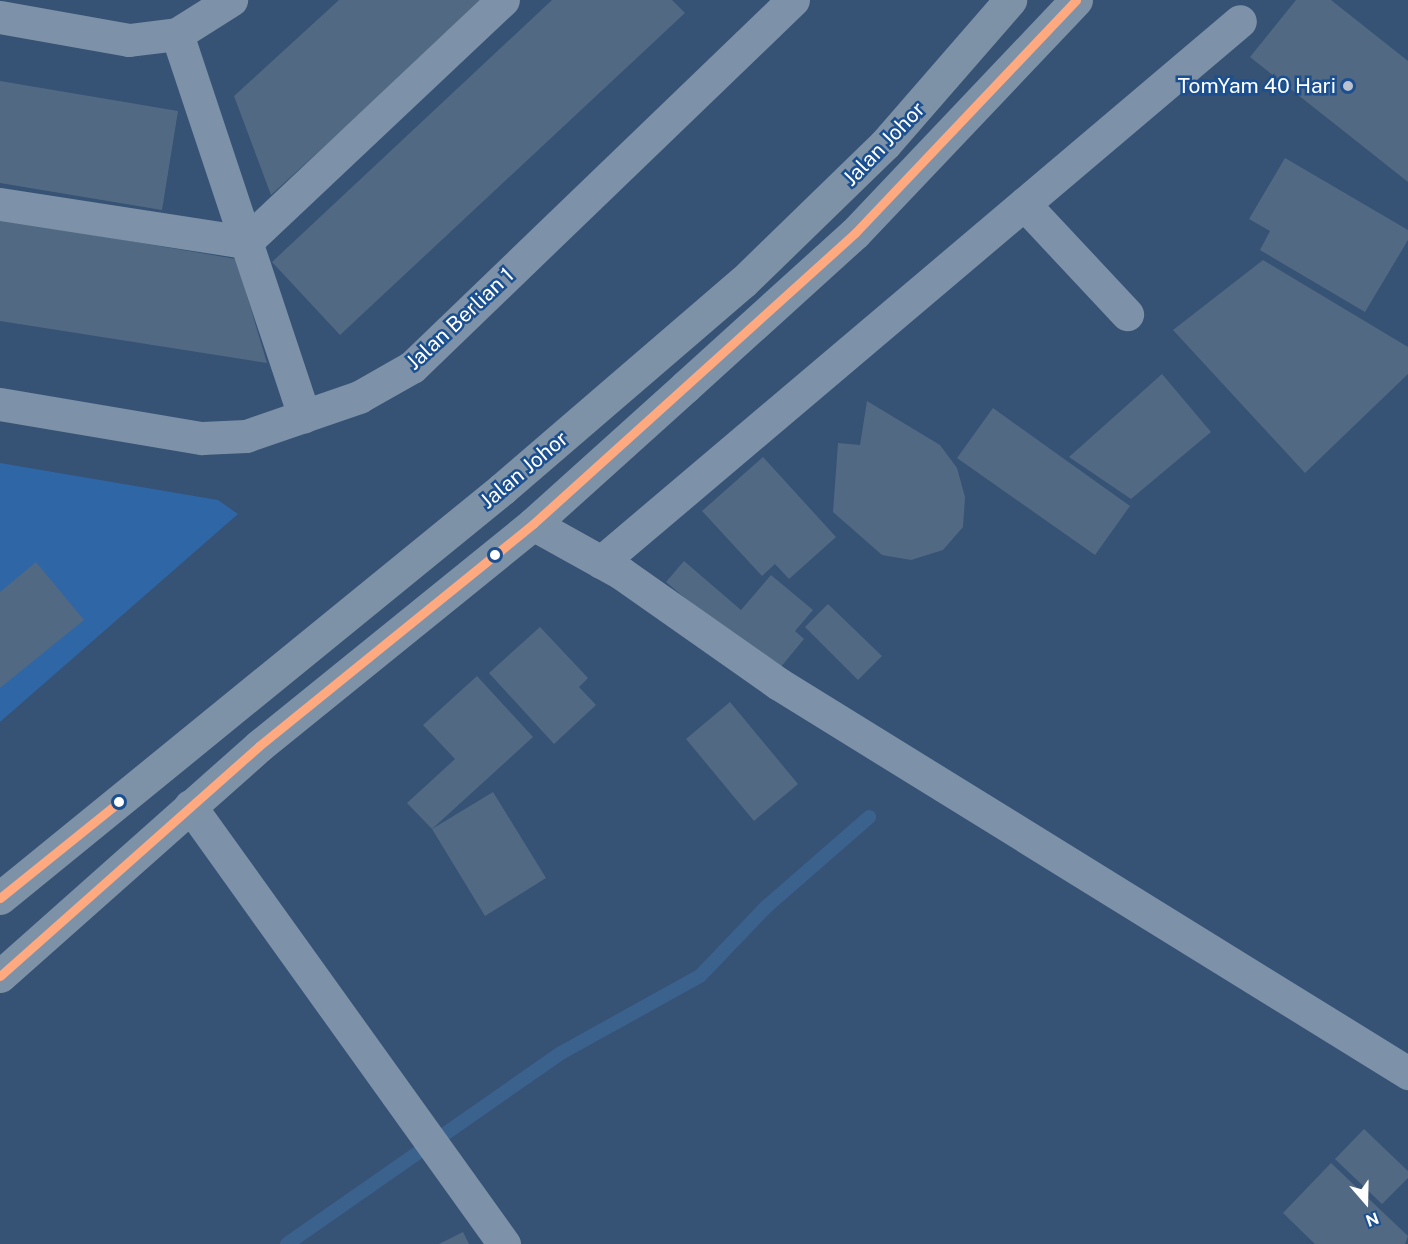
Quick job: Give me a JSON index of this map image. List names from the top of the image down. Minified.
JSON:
{"streets":{"highway":["Jalan Johor"],"street":["Jalan Berlian 1"]},"places":["TomYam 40 Hari"],"north":"bottom"}
